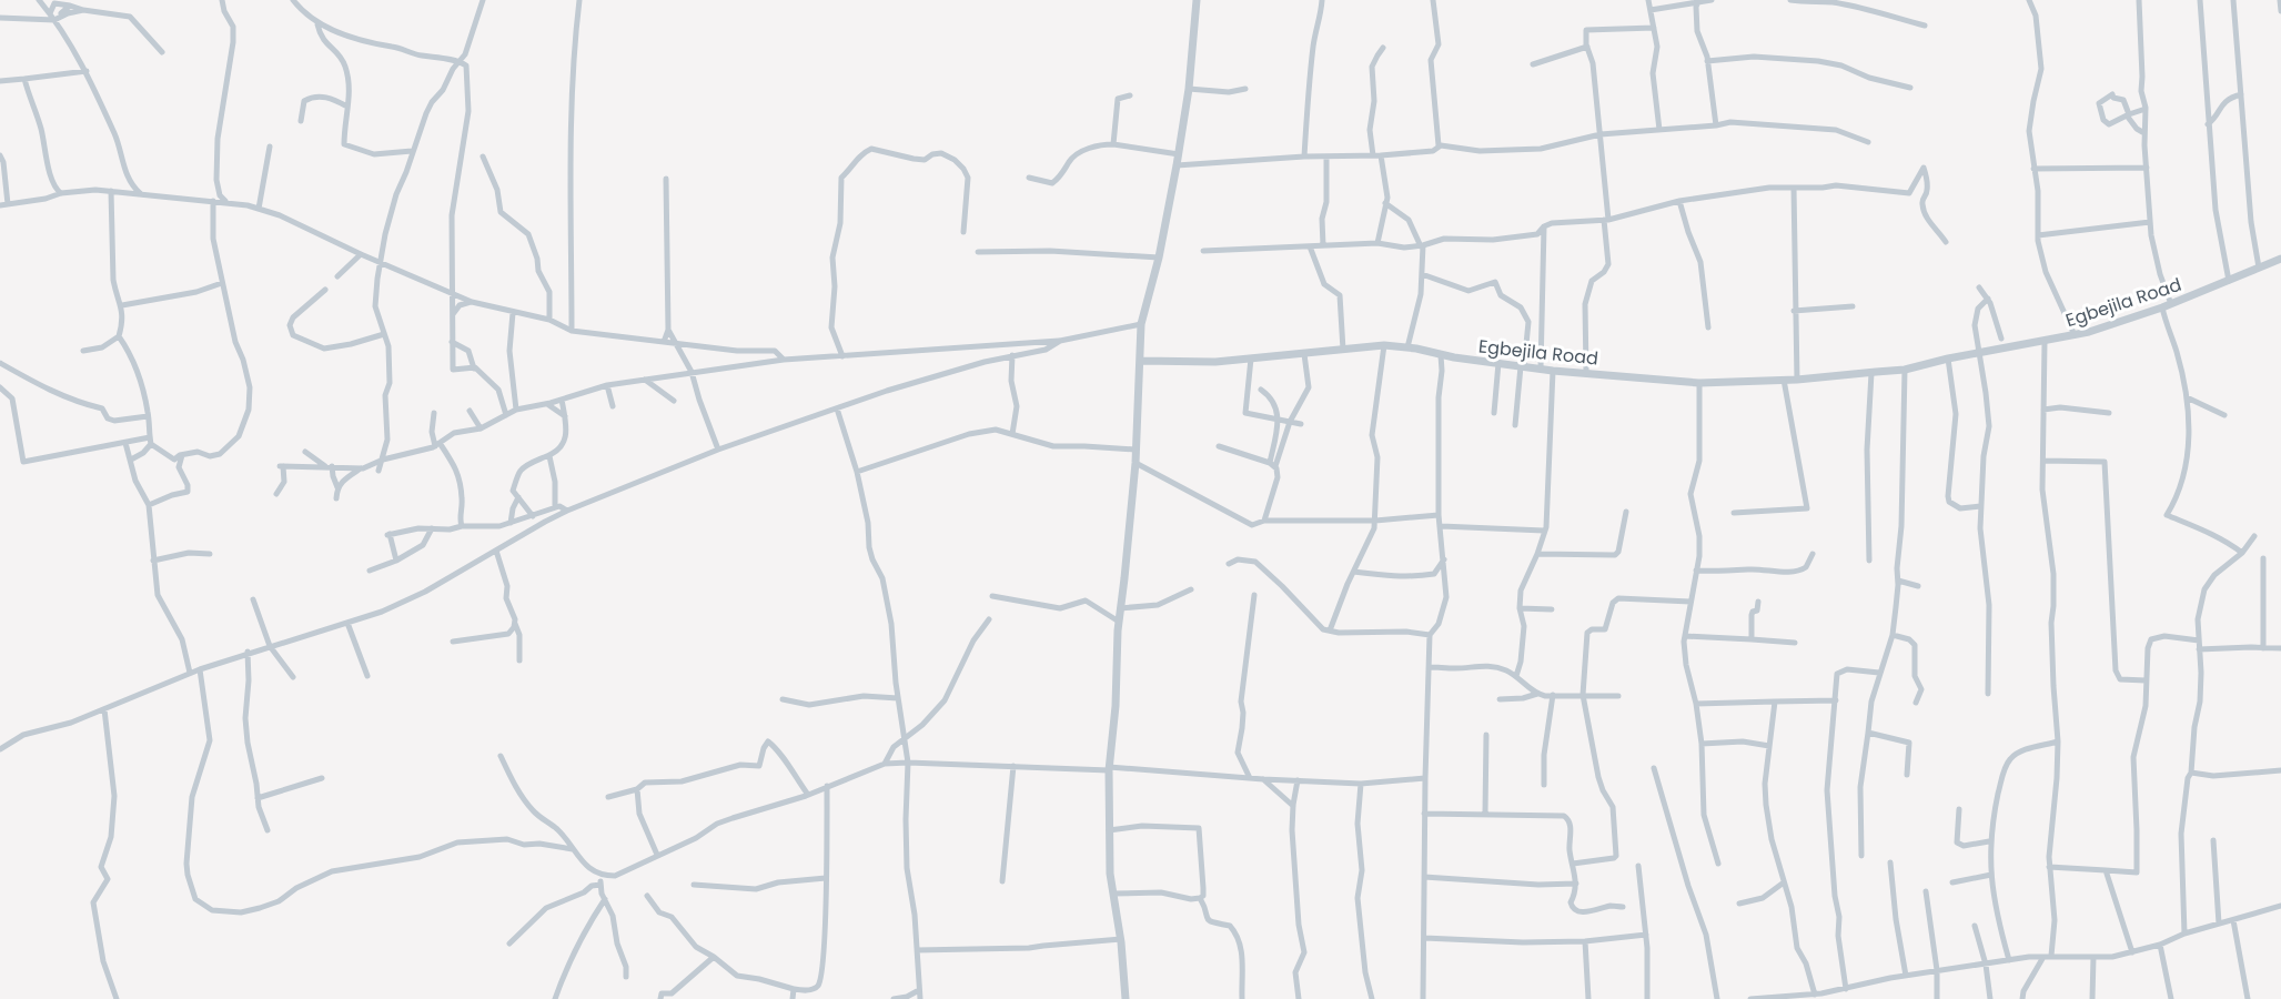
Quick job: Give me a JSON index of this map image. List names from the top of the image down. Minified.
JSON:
{"streets":{"street":["Egbejila Road"]}}
